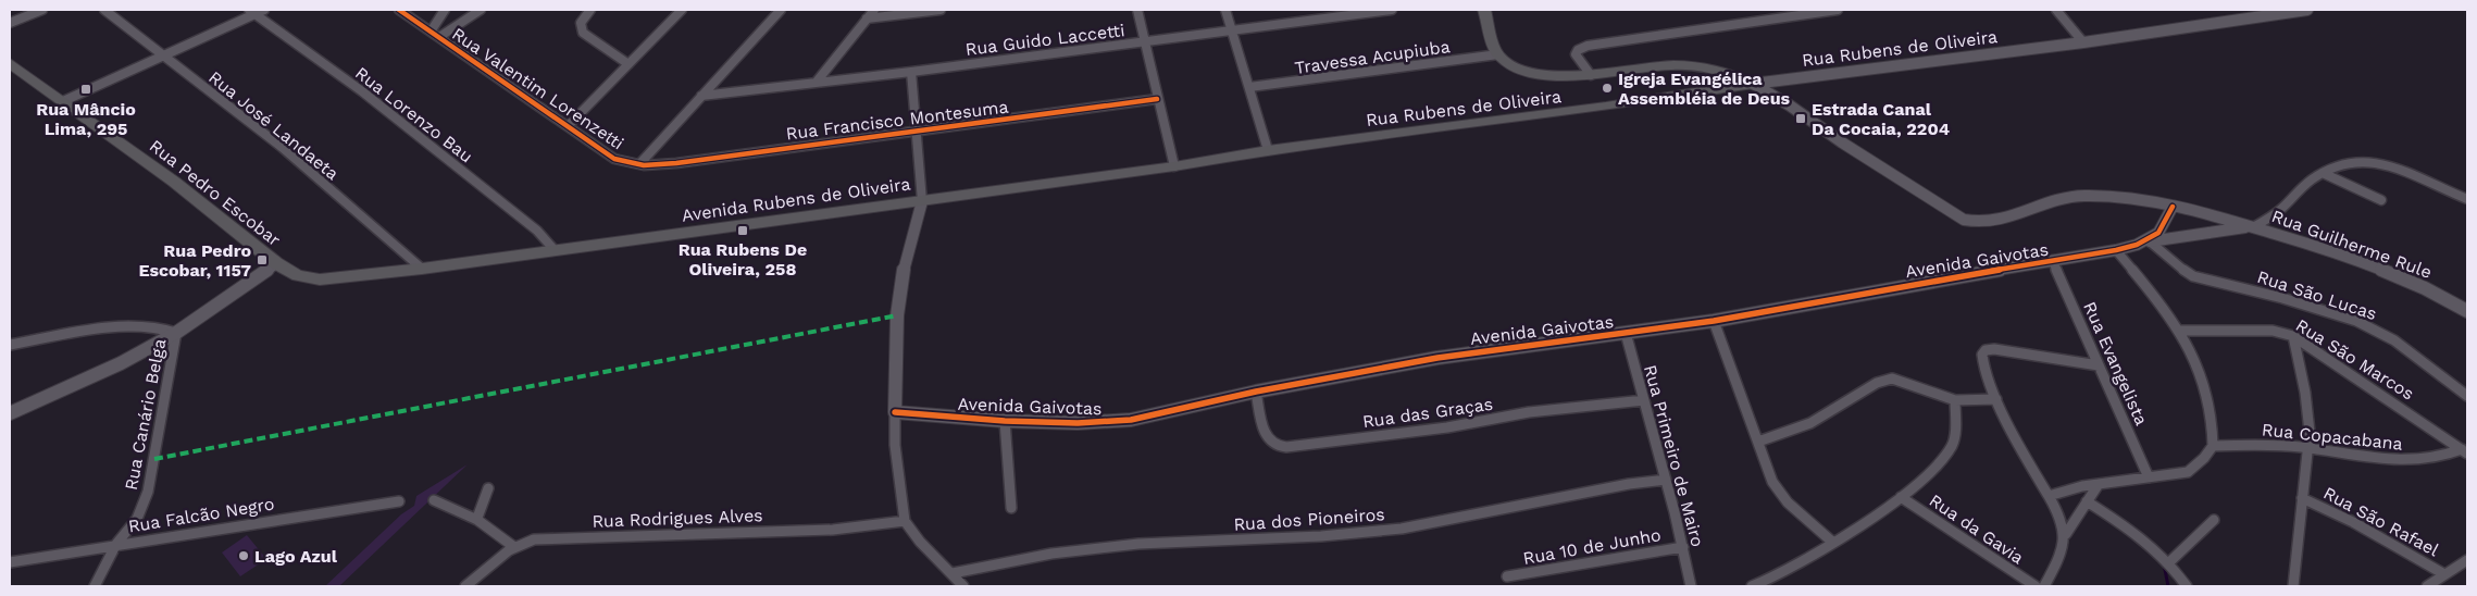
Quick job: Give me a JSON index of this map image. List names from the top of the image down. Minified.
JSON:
{"streets":{"main road":["Rua Rubens de Oliveira","Rua Pedro Escobar","Avenida Rubens de Oliveira"],"street":["Rua Guido Laccetti","Travessa Acupiuba","Rua Valentim Lorenzetti","Rua Lorenzo Bau","Rua Francisco Montesuma","Rua José Landaeta","Rua Guilherme Rule","Avenida Gaivotas","Rua São Lucas","Rua São Marcos","Rua Evangelista","Rua das Graças","Rua Canário Belga","Rua Copacabana","Rua Primeiro de Mairo","Rua Falcão Negro","Rua Rodrigues Alves","Rua dos Pioneiros","Rua São Rafael","Rua da Gavia","Rua 10 de Junho"]},"crossings":[["Rua Rubens de Oliveira","Avenida Rubens de Oliveira"],["Rua Rubens de Oliveira","Rua Guilherme Rule"],["Rua Valentim Lorenzetti","Rua Francisco Montesuma"],["Rua Lorenzo Bau","Avenida Rubens de Oliveira"],["Rua José Landaeta","Rua Pedro Escobar"],["Rua José Landaeta","Avenida Rubens de Oliveira"],["Rua Pedro Escobar","Avenida Rubens de Oliveira"],["Rua Guilherme Rule","Avenida Gaivotas"],["Avenida Gaivotas","Rua São Lucas"],["Avenida Gaivotas","Rua Evangelista"],["Avenida Gaivotas","Rua das Graças"],["Avenida Gaivotas","Rua Primeiro de Mairo"],["Rua São Marcos","Rua Copacabana"],["Rua das Graças","Rua Primeiro de Mairo"],["Rua Canário Belga","Rua Falcão Negro"],["Rua Primeiro de Mairo","Rua dos Pioneiros"],["Rua Primeiro de Mairo","Rua 10 de Junho"]],"places":{"other":["Igreja Evangélica Assembléia de Deus","Lago Azul"],"transit":["Rua Mâncio Lima, 295","Estrada Canal Da Cocaia, 2204","Rua Rubens De Oliveira, 258","Rua Pedro Escobar, 1157"]}}
